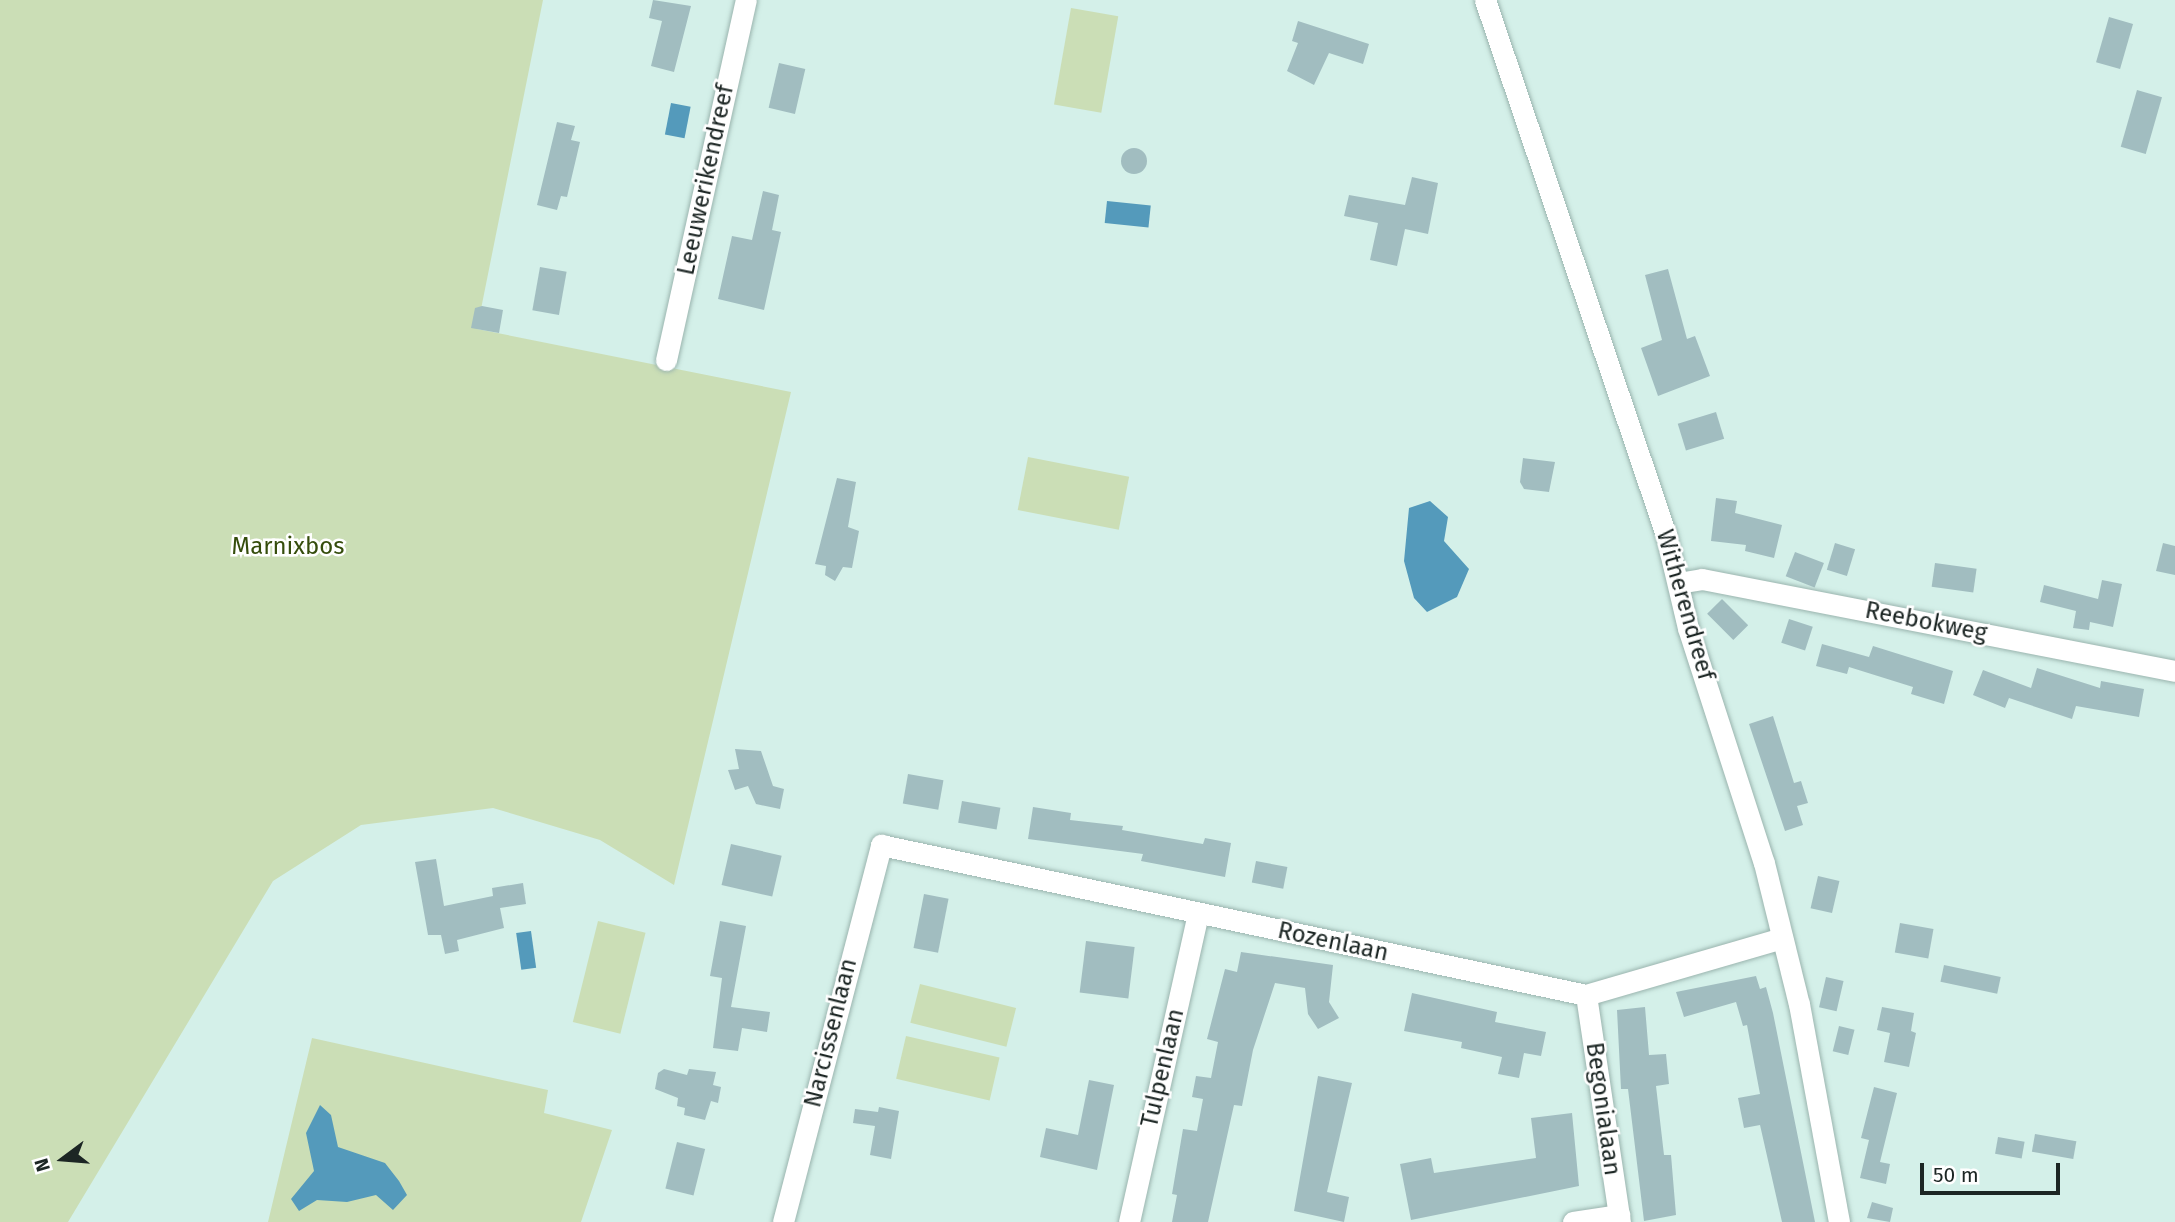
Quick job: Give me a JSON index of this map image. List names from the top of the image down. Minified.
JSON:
{"streets":{"street":["Leeuwerikendreef","Witherendreef","Reebokweg","Rozenlaan","Narcissenlaan","Tulpenlaan","Begonialaan"]},"crossings":[["Witherendreef","Reebokweg"],["Witherendreef","Rozenlaan"],["Rozenlaan","Narcissenlaan"],["Rozenlaan","Tulpenlaan"],["Rozenlaan","Begonialaan"]],"parks":["Marnixbos"],"scale_bar":"50 m","north":"left"}
